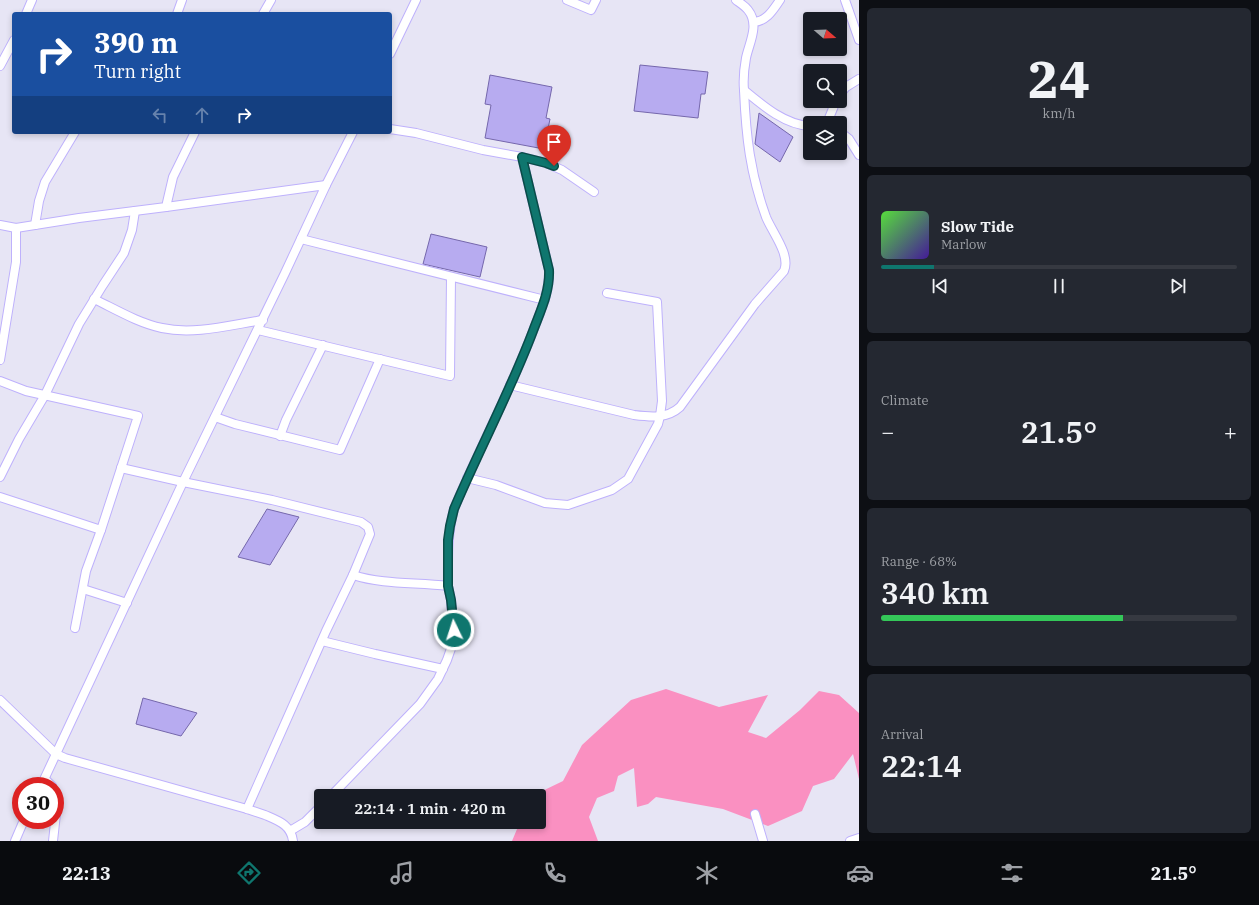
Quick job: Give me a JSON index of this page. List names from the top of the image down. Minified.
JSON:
{"north":"right","page":{"tile":[["24","km/h"],"Climate",["Range · 68%","340 km"],["Arrival","22:14"]],"turn":["390 m","Turn right"],"song":["Slow Tide","Marlow"],"heat":["−","21.5°","+"],"limit":"30","trip":"22:14 · 1 min · 420 m","tabs":["22:13","21.5°"]}}
